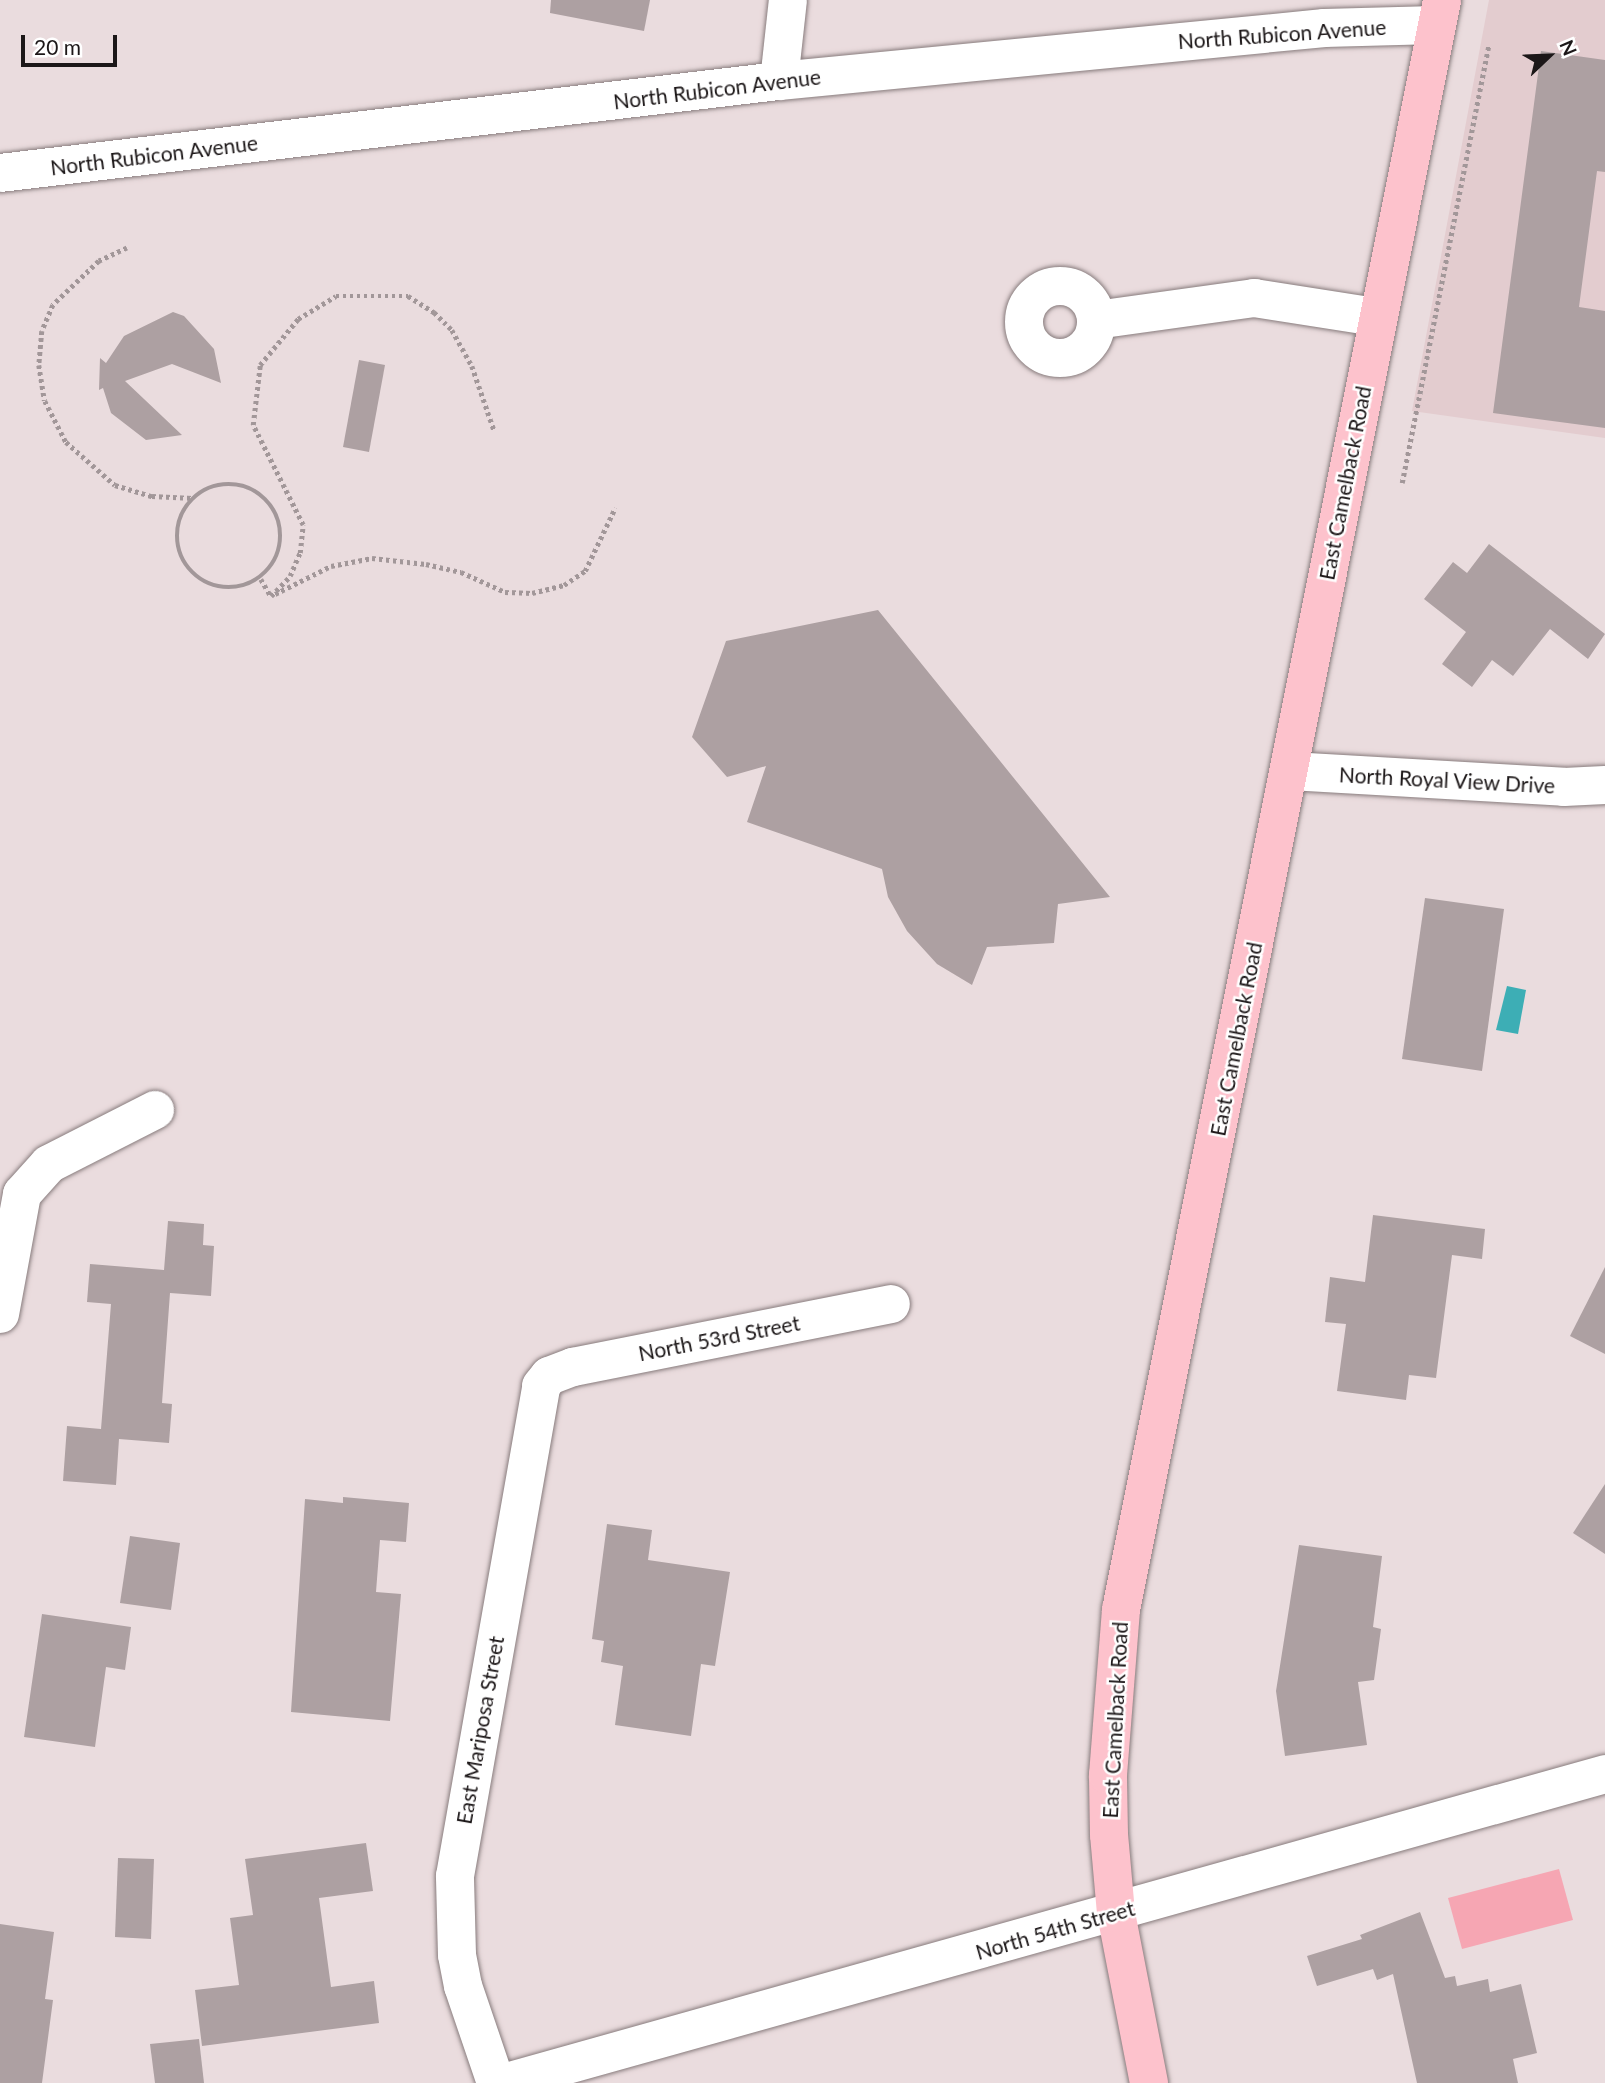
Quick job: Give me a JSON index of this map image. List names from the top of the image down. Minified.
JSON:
{"streets":{"main road":["East Camelback Road"],"street":["North Rubicon Avenue","North Royal View Drive","North 53rd Street","East Mariposa Street","North 54th Street"]},"crossings":[["North Rubicon Avenue","East Camelback Road"],["East Camelback Road","North Royal View Drive"],["East Camelback Road","North 54th Street"],["North 53rd Street","East Mariposa Street"]],"scale_bar":"20 m","north":"top right"}
